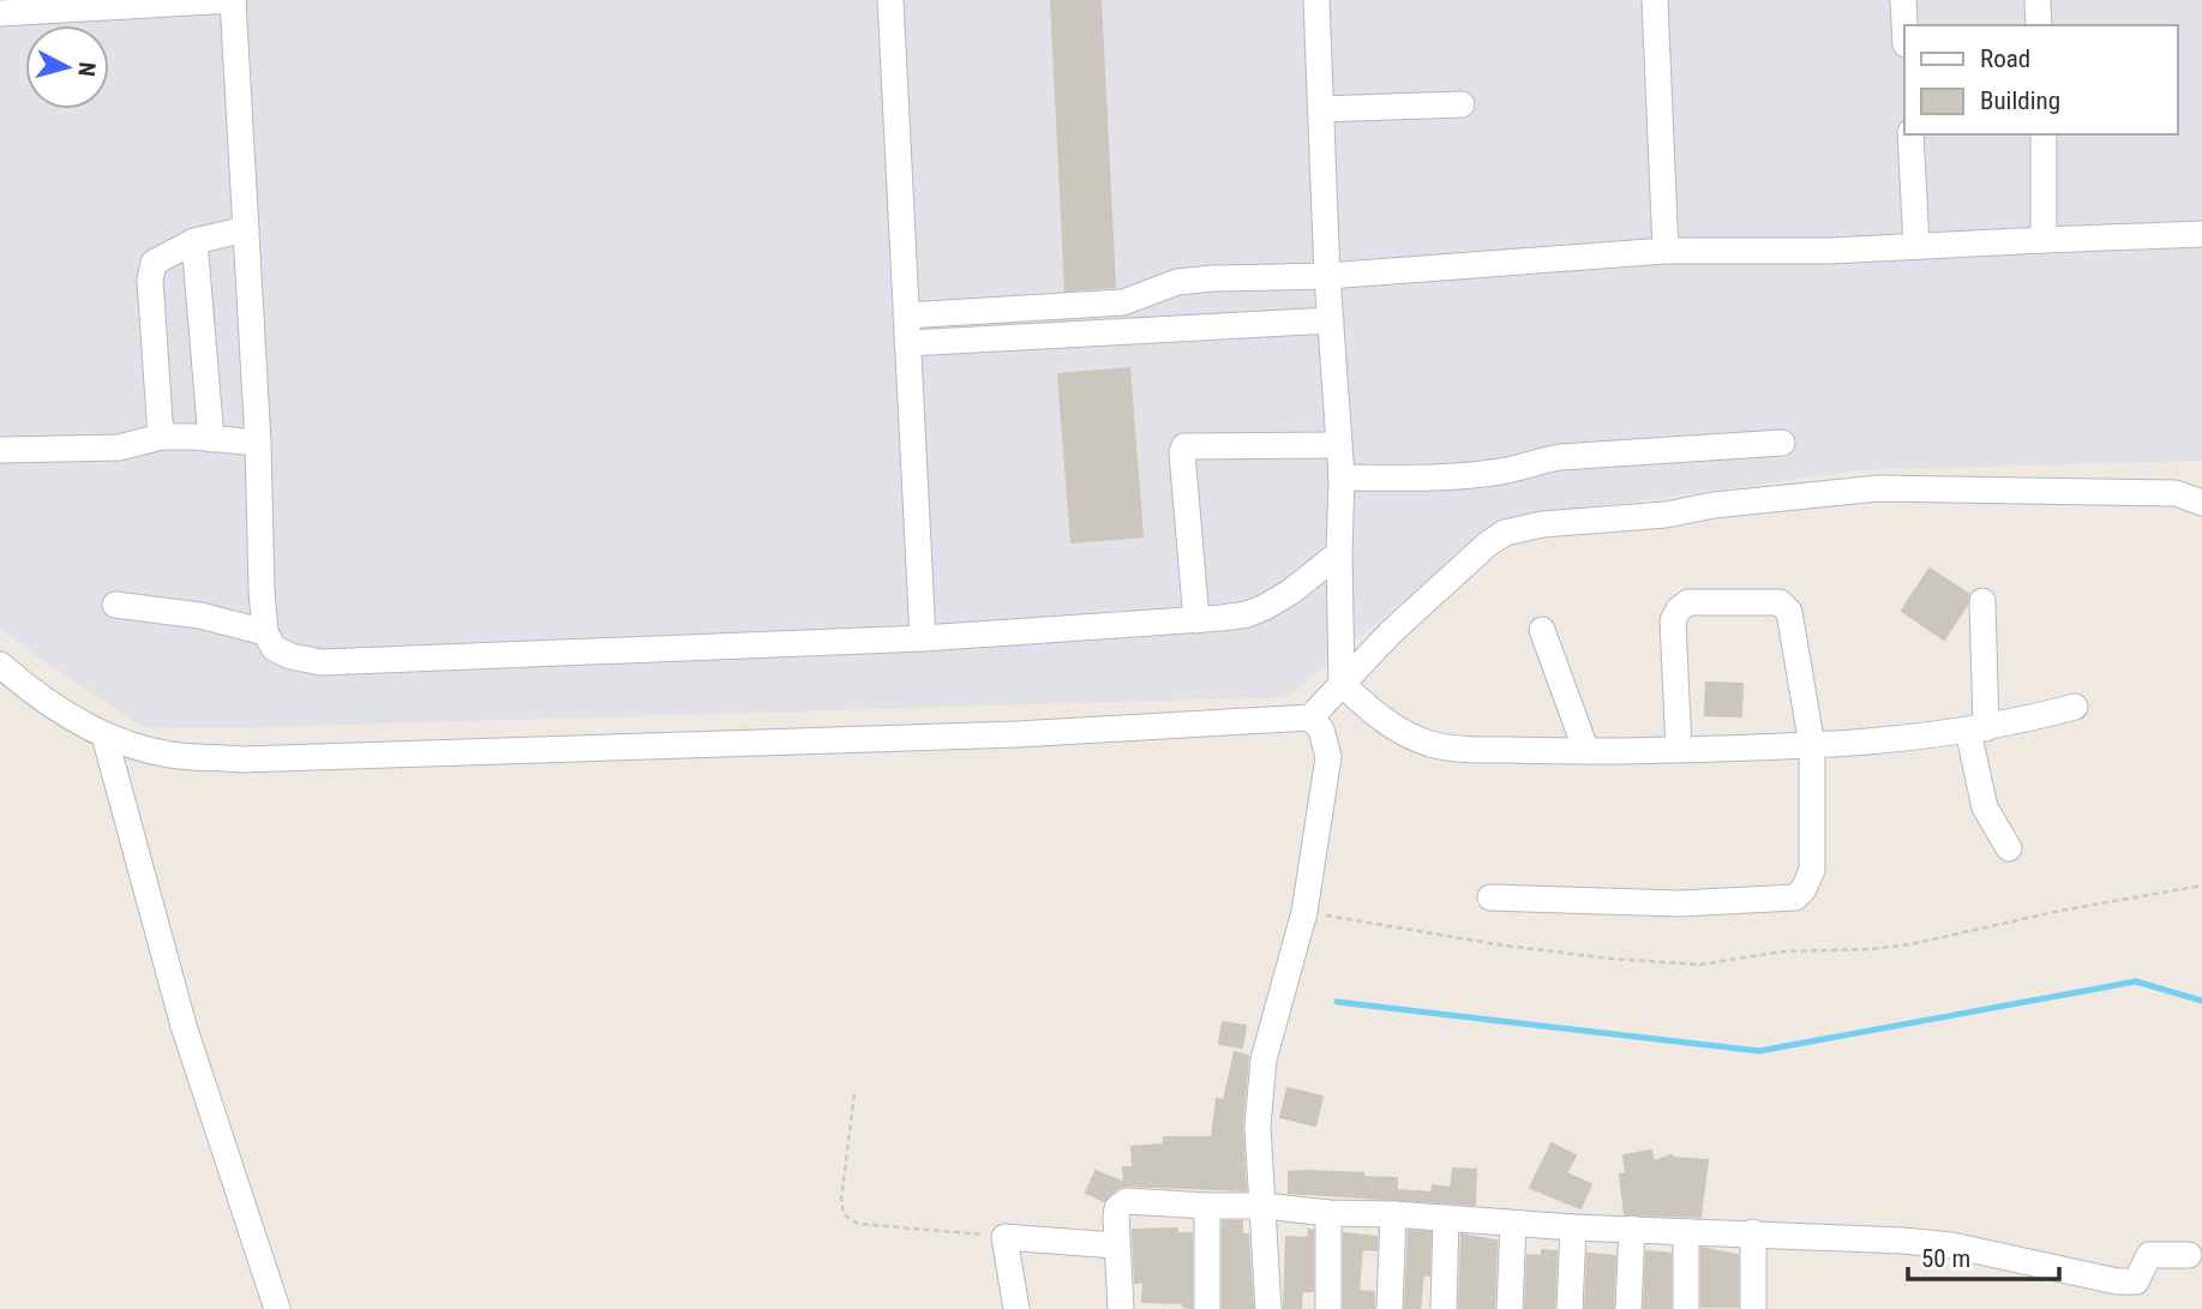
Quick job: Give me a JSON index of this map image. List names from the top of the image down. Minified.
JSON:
{"legend":["Road","Building"],"scale_bar":"50 m","north":"right"}
